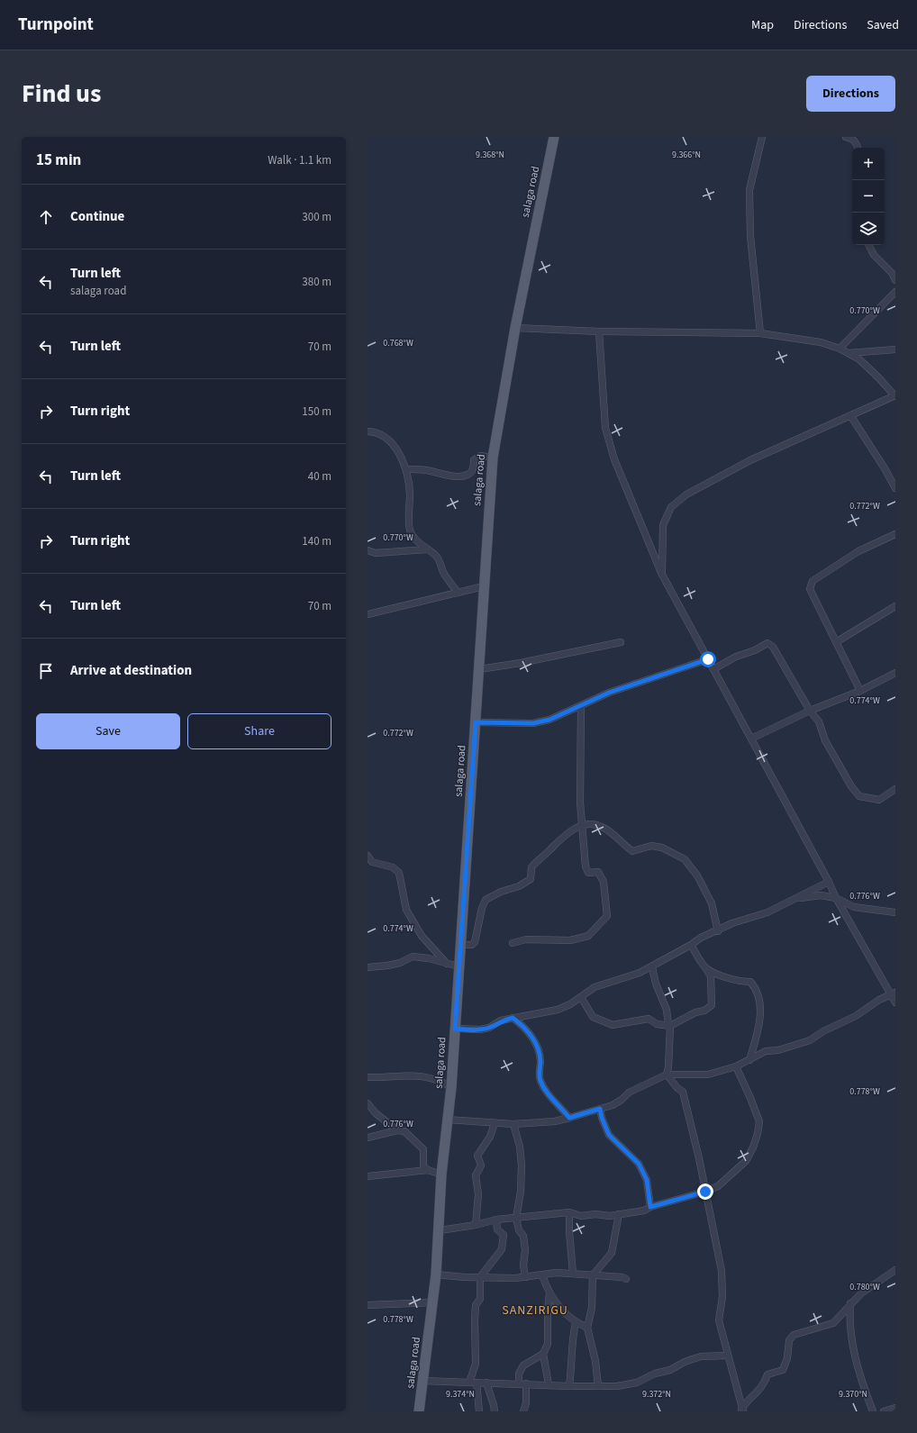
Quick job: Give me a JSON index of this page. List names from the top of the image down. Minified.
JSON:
{"streets":{"main road":["salaga road"]},"districts":["SANZIRIGU"],"page":{"header":"Turnpoint","nav":["Map","Directions","Saved"],"title":"Find us","buttons":["Directions",["Save","Share"]],"heading":["15 min","Walk · 1.1 km"],"map_buttons":["+","−"],"list":[["Continue","300 m"],["Turn left","salaga road","380 m"],["Turn left","70 m"],["Turn right","150 m"],["Turn left","40 m"],["Turn right","140 m"],["Turn left","70 m"],"Arrive at destination"]},"coordinates":["9.368°N","9.366°N","0.770°W","0.768°W","0.772°W","0.774°W","0.776°W","0.778°W","0.780°W","9.374°N","9.372°N","9.370°N"]}
